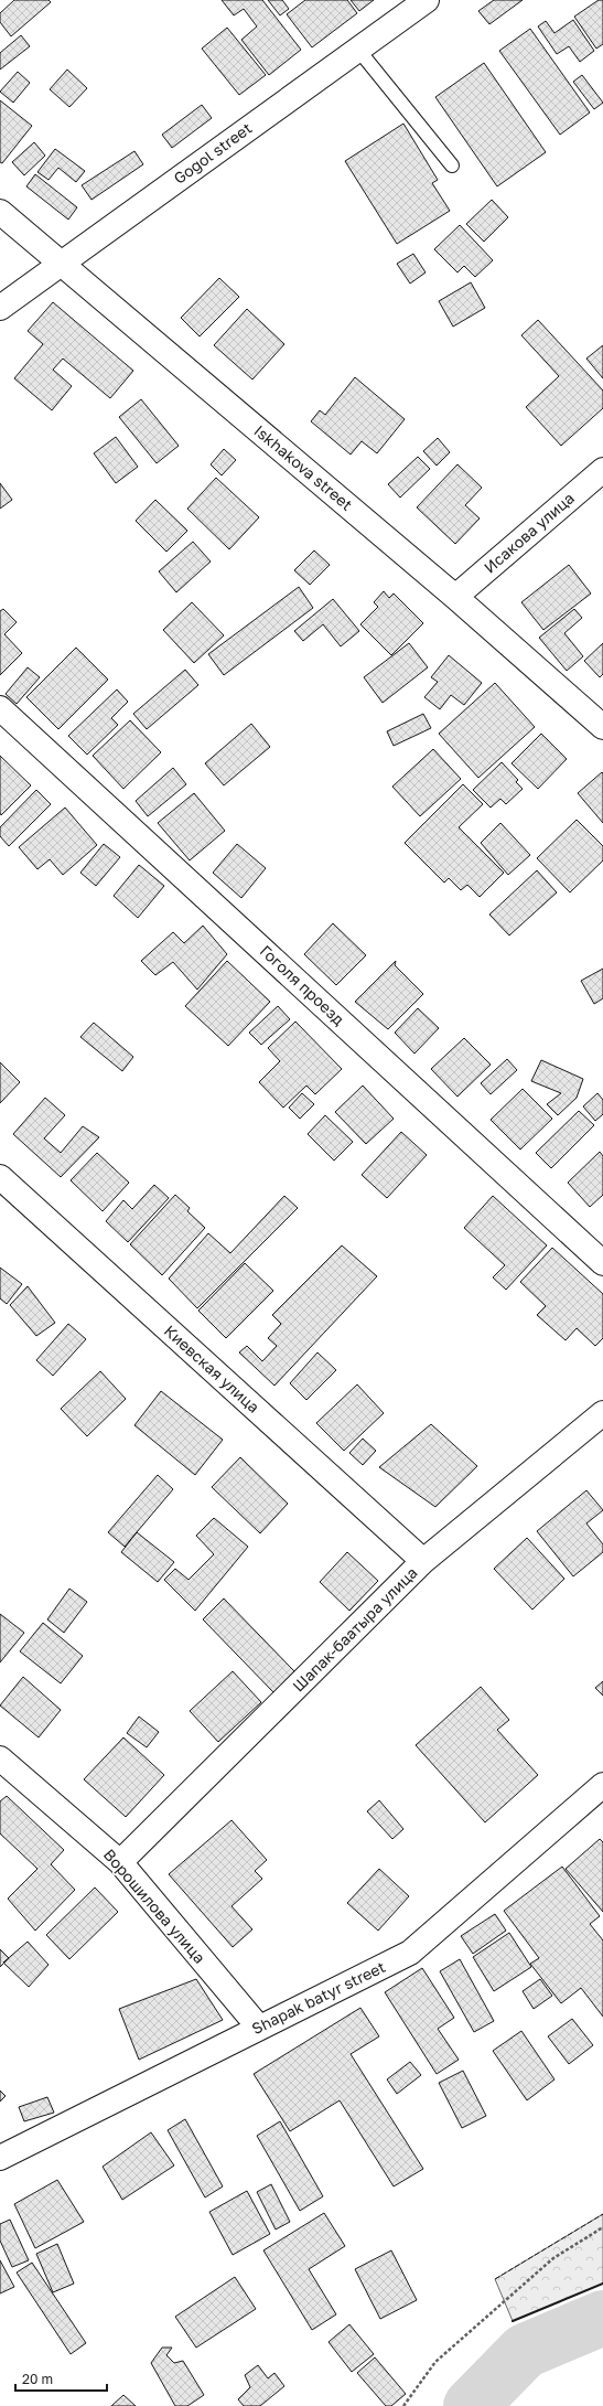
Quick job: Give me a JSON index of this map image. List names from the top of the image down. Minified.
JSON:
{"streets":{"street":["Gogol street","Iskhakova street","Исакова улица","Гоголя проезд","Киевская улица","Шапак-баатыра улица","Ворошилова улица","Shapak batyr street"]},"crossings":[["Gogol street","Iskhakova street"],["Iskhakova street","Исакова улица"],["Киевская улица","Шапак-баатыра улица"],["Шапак-баатыра улица","Ворошилова улица"],["Ворошилова улица","Shapak batyr street"]],"scale_bar":"20 m"}
